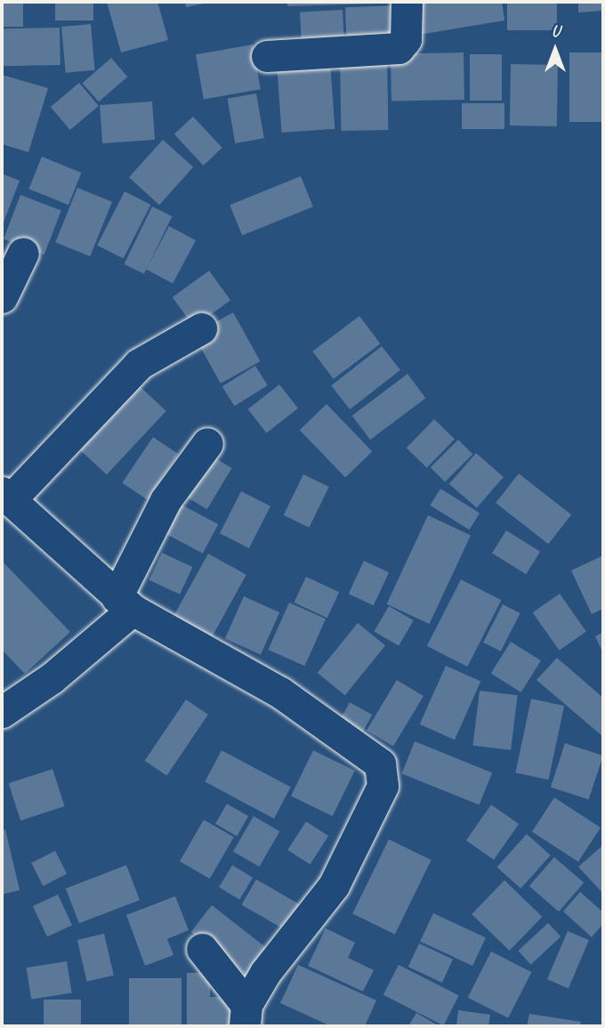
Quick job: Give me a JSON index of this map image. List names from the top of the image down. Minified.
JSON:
{"north":"top"}
